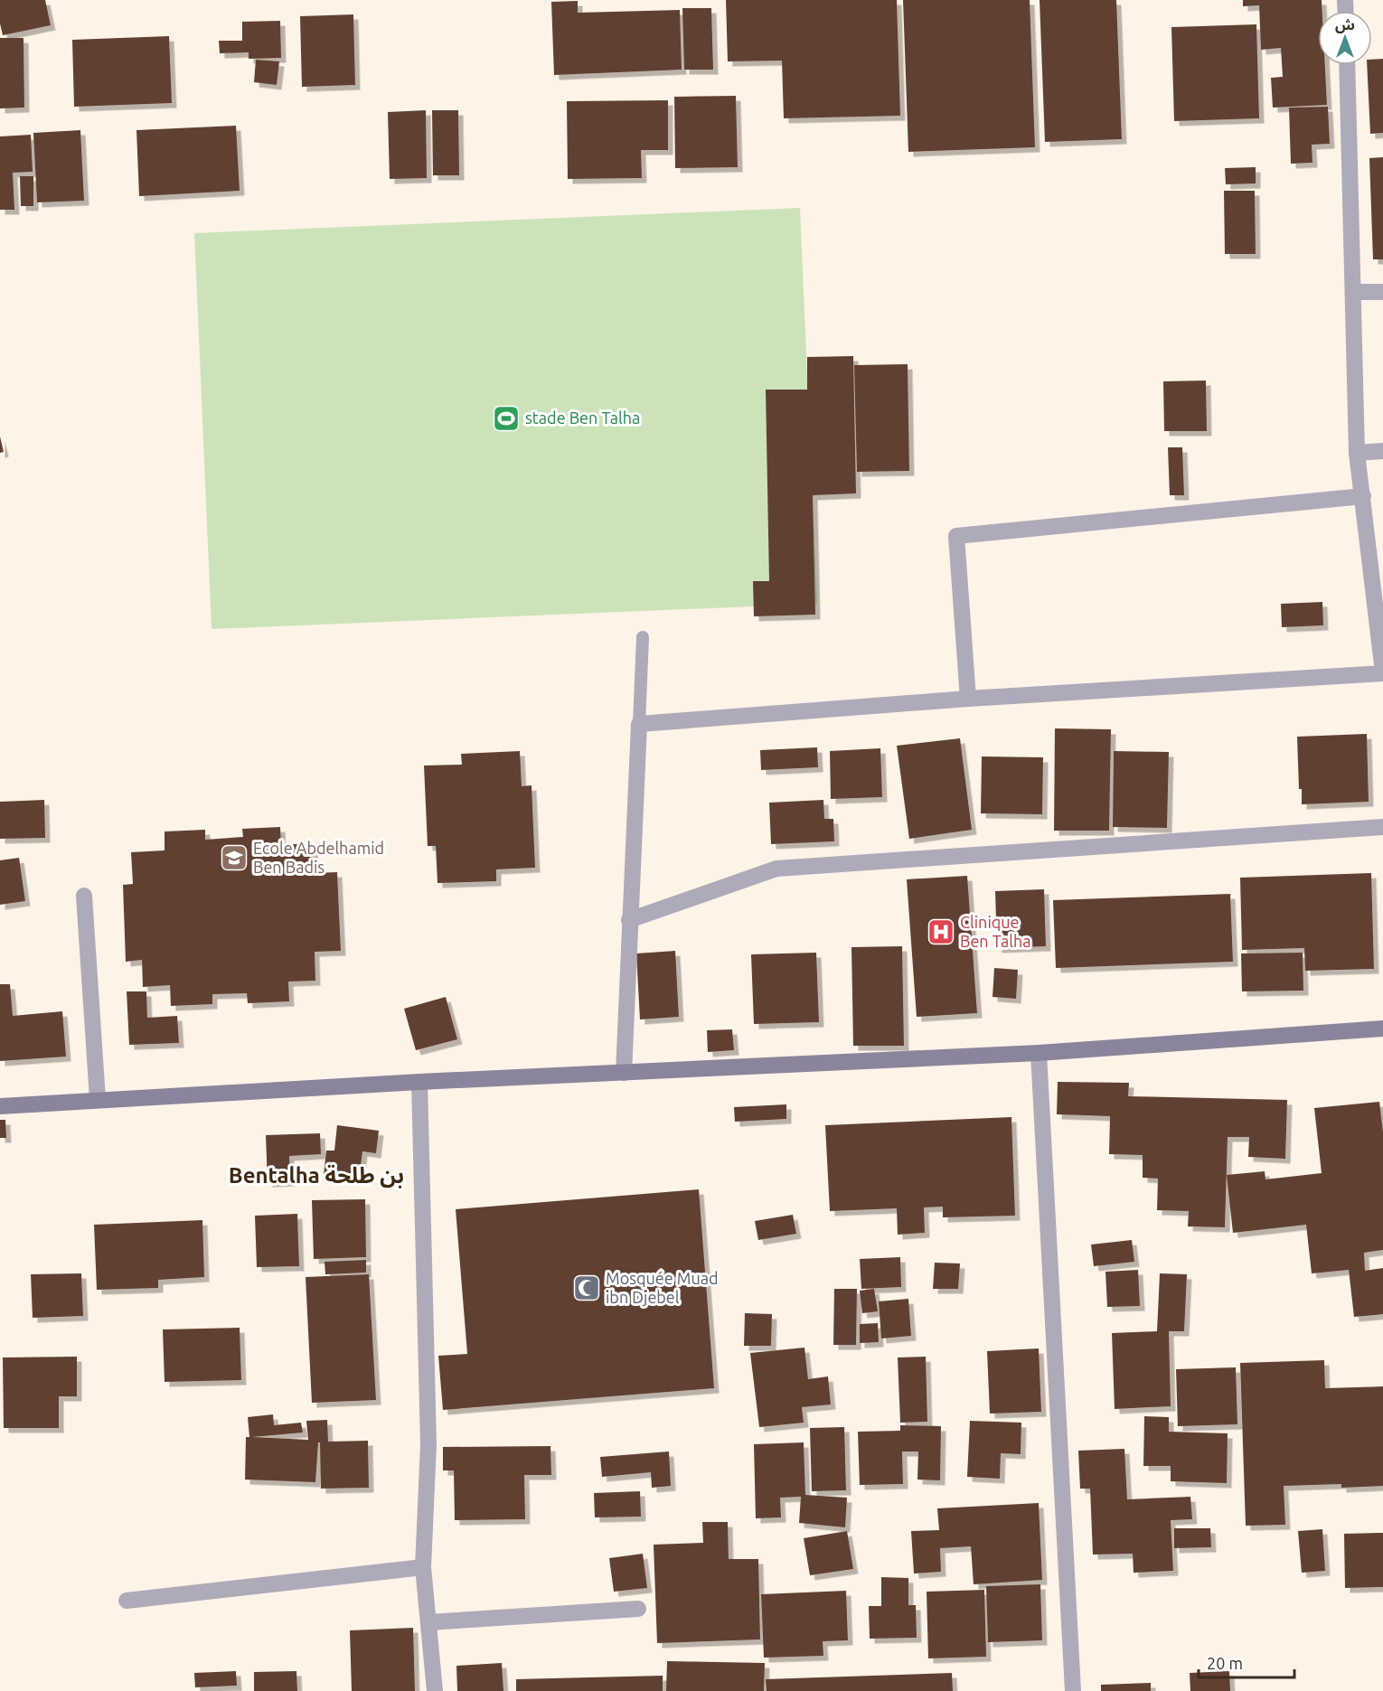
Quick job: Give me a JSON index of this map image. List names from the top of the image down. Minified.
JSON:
{"districts":["Bentalha بن طلحة"],"places":{"sports":["stade Ben Talha"],"school or university":["Ecole Abdelhamid Ben Badis"],"hospital":["Clinique Ben Talha"],"mosque":["Mosquée Muad ibn Djebel"]},"scale_bar":"20 m","north":"top"}
